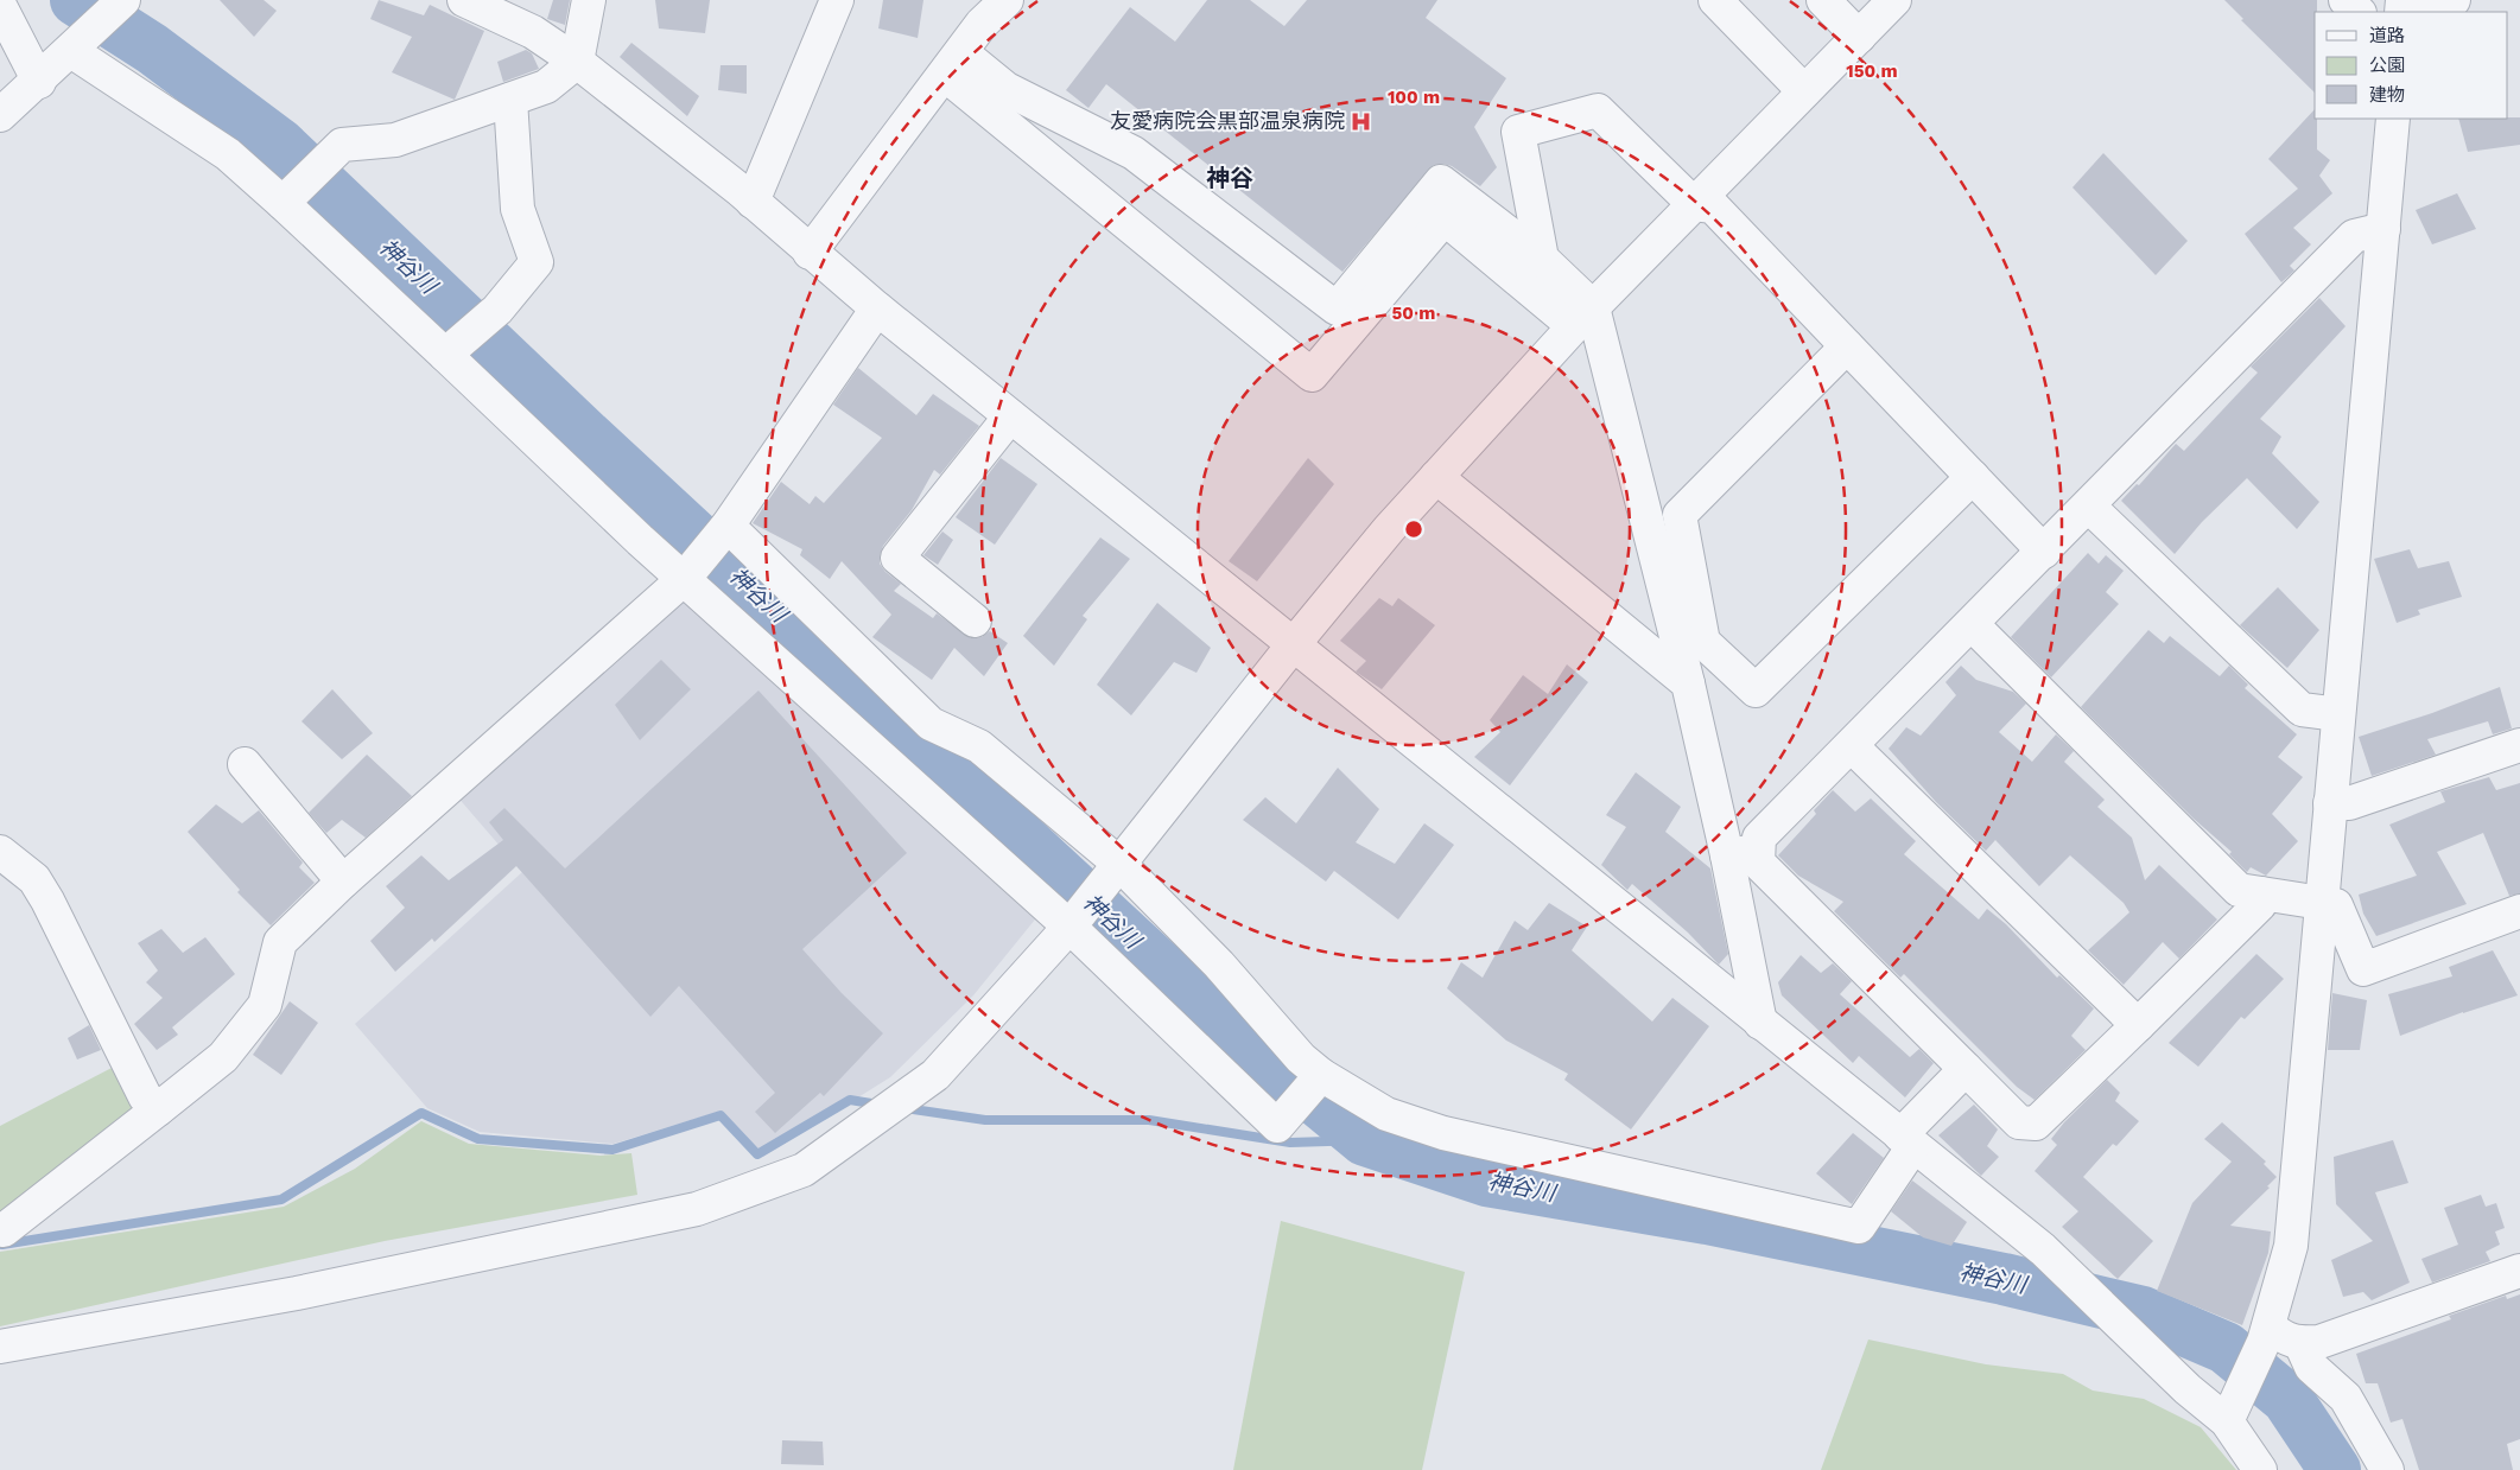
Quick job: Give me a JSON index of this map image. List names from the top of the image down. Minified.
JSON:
{"districts":["神谷"],"water":["神谷川"],"places":{"hospital":["友愛病院会黒部温泉病院"]},"legend":["道路","公園","建物"],"rings":["150 m","100 m","50 m"]}
